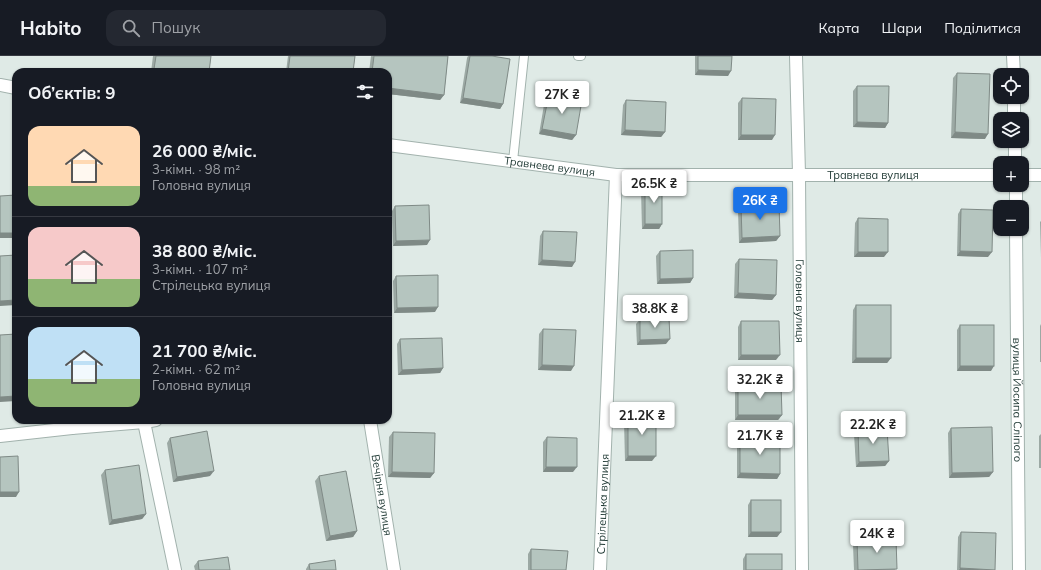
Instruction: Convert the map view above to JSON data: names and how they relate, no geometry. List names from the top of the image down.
{
  "streets": {
    "street": [
      "Травнева вулиця",
      "Головна вулиця",
      "вулиця Йосипа Сліпого",
      "Вечірня вулиця",
      "Стрілецька вулиця"
    ]
  },
  "crossings": [
    ["Травнева вулиця", "Головна вулиця"],
    ["Травнева вулиця", "Стрілецька вулиця"]
  ],
  "page": {
    "header": "Habito",
    "search": "Пошук",
    "nav": ["Карта", "Шари", "Поділитися"],
    "map_buttons": ["+", "−"],
    "heading": "Об’єктів: 9",
    "price": [
      "27K ₴",
      "26.5K ₴",
      "26K ₴",
      "38.8K ₴",
      "32.2K ₴",
      "21.2K ₴",
      "22.2K ₴",
      "21.7K ₴",
      "24K ₴"
    ],
    "list": [
      {
        "name": "26 000 ₴/міс.",
        "note": "3-кімн. · 98 m² · Головна вулиця"
      },
      {
        "name": "38 800 ₴/міс.",
        "note": "3-кімн. · 107 m² · Стрілецька вулиця"
      },
      {
        "name": "21 700 ₴/міс.",
        "note": "2-кімн. · 62 m² · Головна вулиця"
      }
    ]
  }
}
